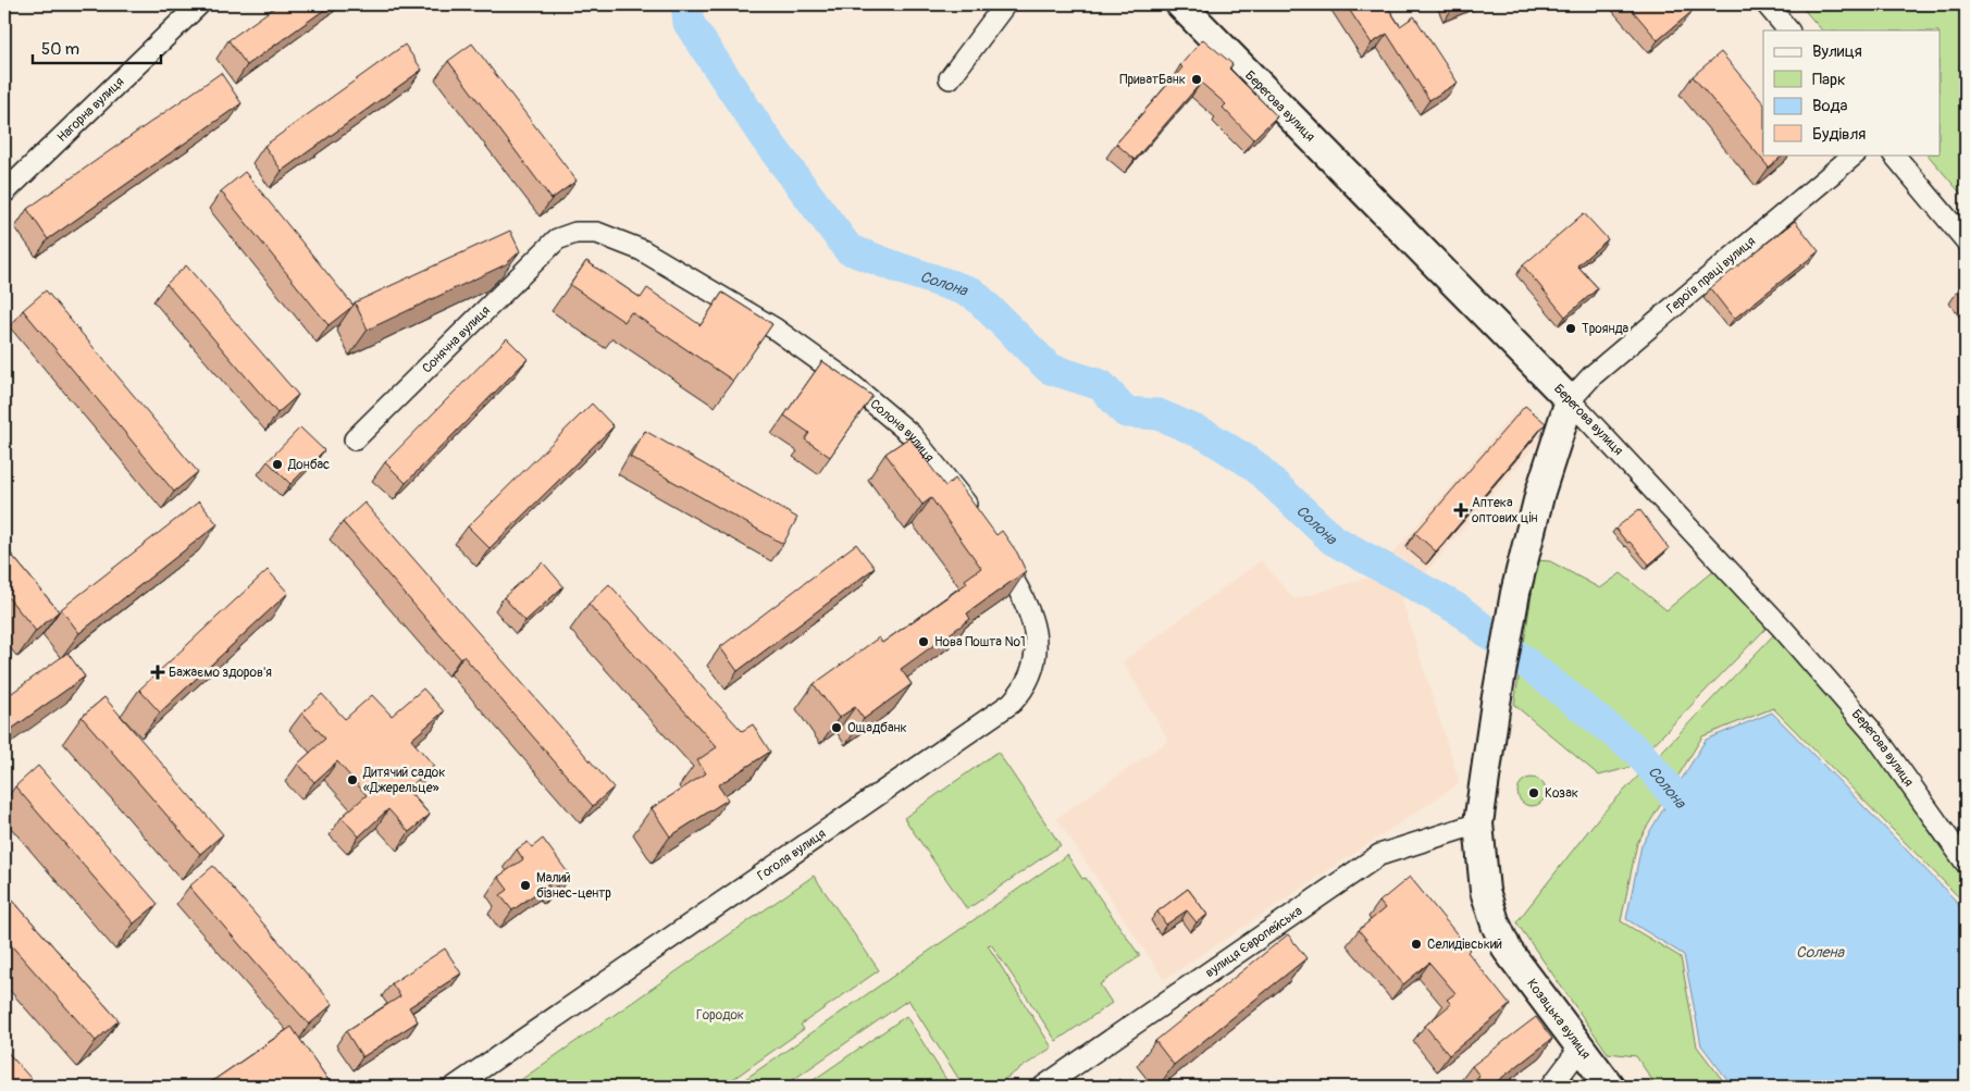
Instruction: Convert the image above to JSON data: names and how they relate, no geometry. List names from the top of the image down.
{
  "streets": {
    "main road": ["Берегова вулиця", "Козацька вулиця"],
    "street": [
      "Нагорна вулиця",
      "Героїв праці вулиця",
      "Сонячна вулиця",
      "Солона вулиця",
      "Гоголя вулиця",
      "вулиця Європейська"
    ]
  },
  "crossings": [
    ["Берегова вулиця", "Героїв праці вулиця"],
    ["Берегова вулиця", "Козацька вулиця"],
    ["Героїв праці вулиця", "Козацька вулиця"],
    ["Сонячна вулиця", "Солона вулиця"],
    ["вулиця Європейська", "Козацька вулиця"]
  ],
  "water": ["Солона", "Солена"],
  "parks": ["Городок"],
  "places": {
    "other": [
      "ПриватБанк",
      "Троянда",
      "Донбас",
      "Нова Пошта №1",
      "Ощадбанк",
      "Дитячий садок «Джерельце»",
      "Козак",
      "Малий бізнес-центр",
      "Селидівський"
    ],
    "health": ["Аптека оптових цін", "Бажаємо здоров'я"]
  },
  "legend": [
    "Вулиця",
    "Парк",
    "Вода",
    "Будівля"
  ],
  "scale_bar": "50 m"
}
